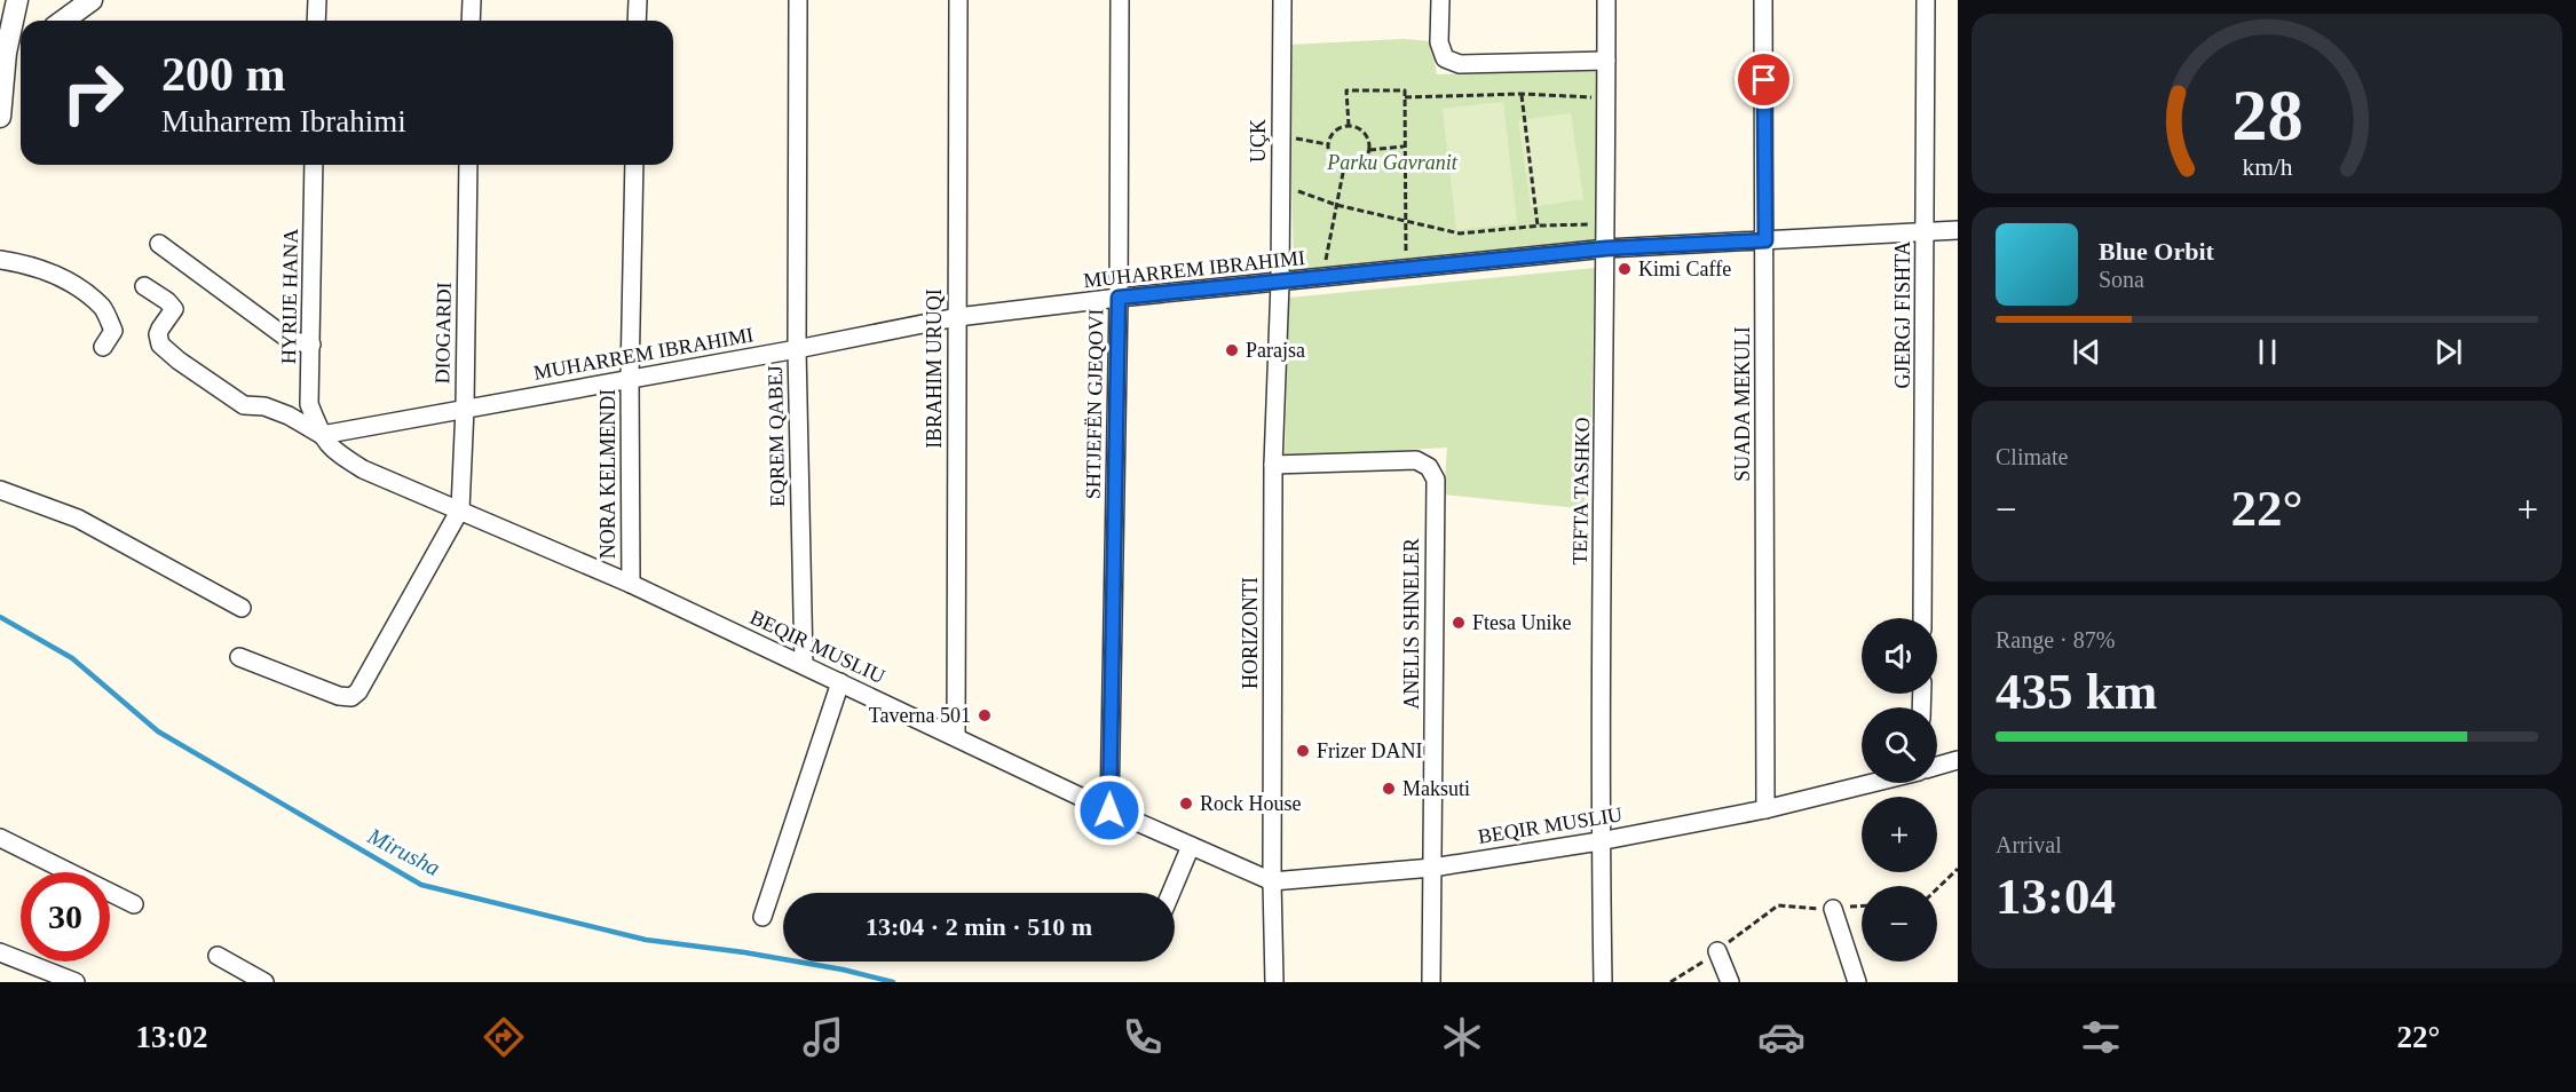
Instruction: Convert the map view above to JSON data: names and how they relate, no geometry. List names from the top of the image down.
{
  "streets": {
    "street": [
      "UÇK",
      "MUHARREM IBRAHIMI",
      "HYRIJE HANA",
      "GJERGJ FISHTA",
      "DIOGARDI",
      "IBRAHIM URUQI",
      "SHTJEFËN GJEQOVI",
      "SUADA MEKULI",
      "EQREM QABEJ",
      "NORA KELMENDI",
      "TEFTA TASHKO",
      "ANELIS SHNELER",
      "HORIZONTI",
      "BEQIR MUSLIU"
    ]
  },
  "crossings": [
    ["UÇK", "MUHARREM IBRAHIMI"],
    ["UÇK", "HORIZONTI"],
    ["MUHARREM IBRAHIMI", "HYRIJE HANA"],
    ["MUHARREM IBRAHIMI", "GJERGJ FISHTA"],
    ["MUHARREM IBRAHIMI", "DIOGARDI"],
    ["MUHARREM IBRAHIMI", "IBRAHIM URUQI"],
    ["MUHARREM IBRAHIMI", "SHTJEFËN GJEQOVI"],
    ["MUHARREM IBRAHIMI", "SUADA MEKULI"],
    ["MUHARREM IBRAHIMI", "EQREM QABEJ"],
    ["MUHARREM IBRAHIMI", "NORA KELMENDI"],
    ["MUHARREM IBRAHIMI", "TEFTA TASHKO"],
    ["MUHARREM IBRAHIMI", "HORIZONTI"],
    ["MUHARREM IBRAHIMI", "BEQIR MUSLIU"],
    ["HYRIJE HANA", "BEQIR MUSLIU"],
    ["DIOGARDI", "BEQIR MUSLIU"],
    ["IBRAHIM URUQI", "BEQIR MUSLIU"],
    ["SHTJEFËN GJEQOVI", "BEQIR MUSLIU"],
    ["SUADA MEKULI", "BEQIR MUSLIU"],
    ["EQREM QABEJ", "BEQIR MUSLIU"],
    ["NORA KELMENDI", "BEQIR MUSLIU"],
    ["TEFTA TASHKO", "BEQIR MUSLIU"],
    ["ANELIS SHNELER", "HORIZONTI"],
    ["ANELIS SHNELER", "BEQIR MUSLIU"],
    ["HORIZONTI", "BEQIR MUSLIU"]
  ],
  "water": ["Mirusha"],
  "parks": ["Parku Gavranit"],
  "places": [
    "Kimi Caffe",
    "Parajsa",
    "Ftesa Unike",
    "Taverna 501",
    "Frizer DANI",
    "Maksuti",
    "Rock House"
  ],
  "page": {
    "turn": ["200 m", "Muharrem Ibrahimi"],
    "song": ["Blue Orbit", "Sona"],
    "tile": [
      "Climate",
      ["Range · 87%", "435 km"],
      ["Arrival", "13:04"]
    ],
    "heat": ["−", "22°", "+"],
    "map_buttons": ["+", "−"],
    "limit": "30",
    "trip": "13:04 · 2 min · 510 m",
    "tabs": ["13:02", "22°"],
    "gauge": ["28", "km/h"]
  }
}
